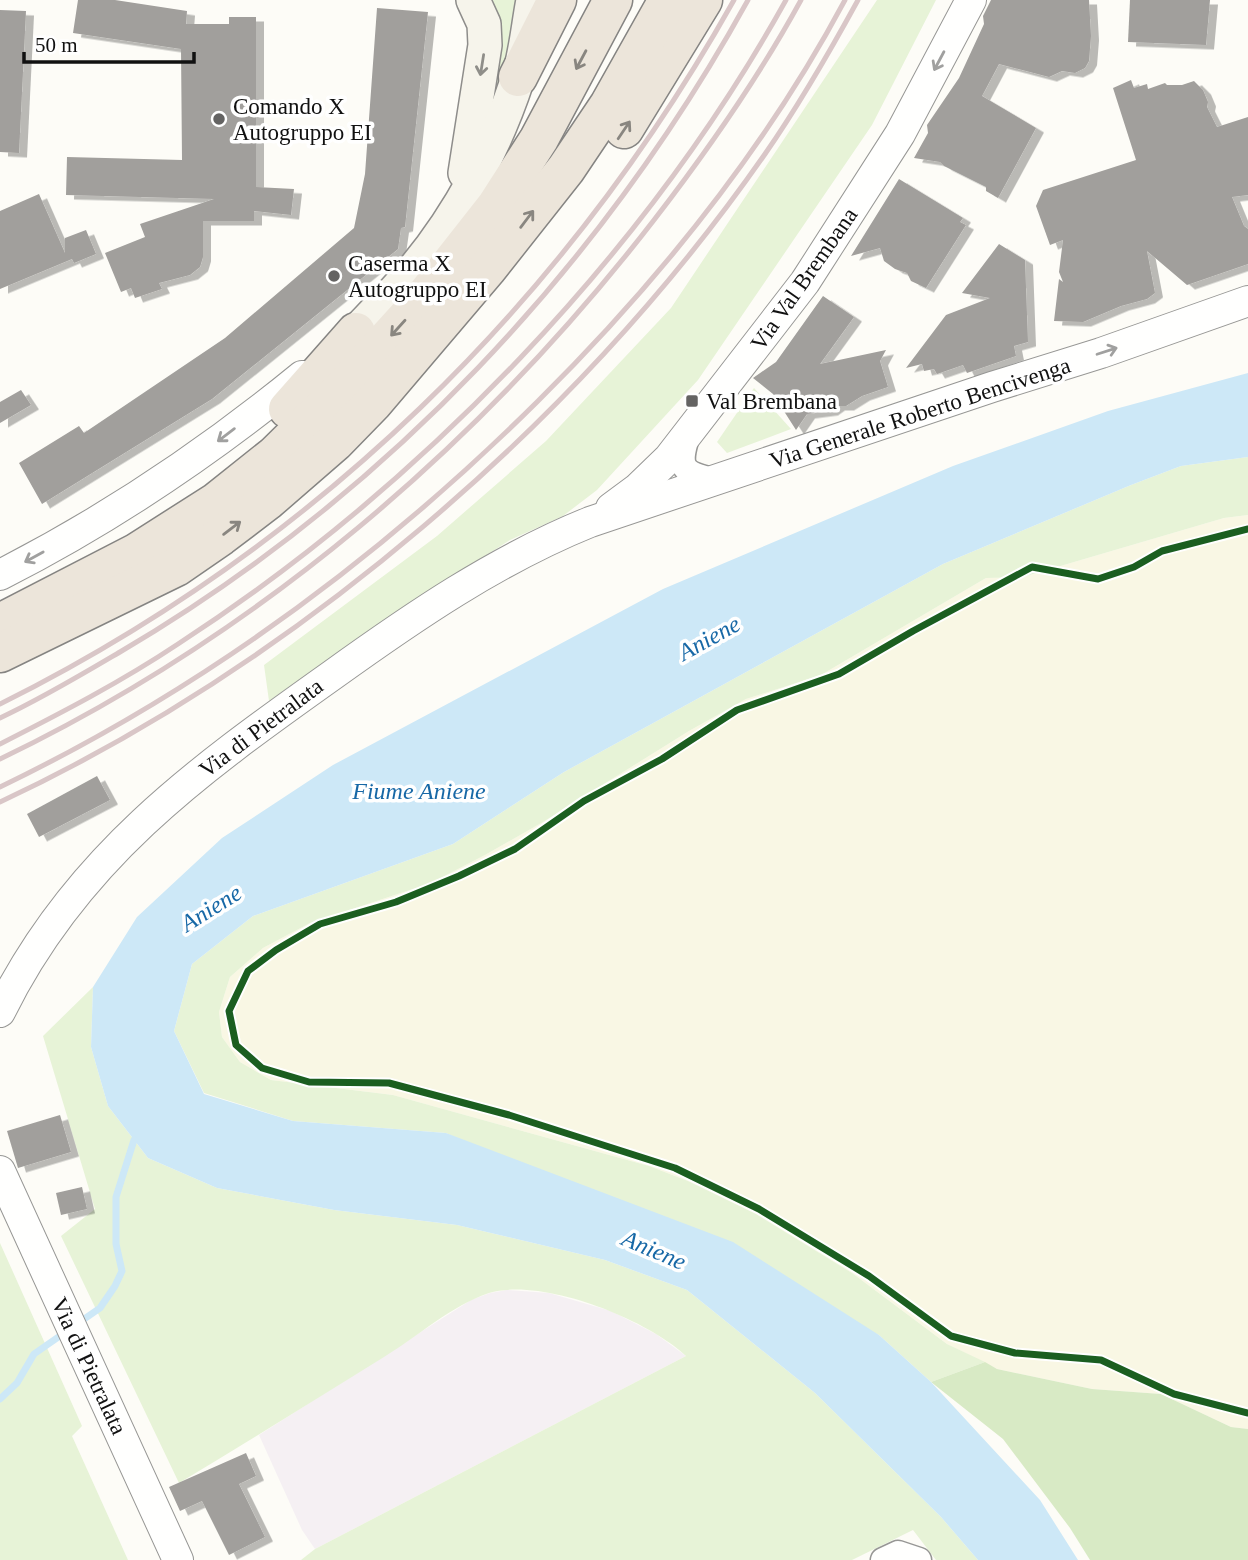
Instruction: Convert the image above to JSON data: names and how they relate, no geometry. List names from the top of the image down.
{
  "streets": {
    "street": ["Via Val Brembana", "Via Generale Roberto Bencivenga", "Via di Pietralata"]
  },
  "crossings": [
    ["Via Val Brembana", "Via Generale Roberto Bencivenga"],
    ["Via Val Brembana", "Via di Pietralata"],
    ["Via Generale Roberto Bencivenga", "Via di Pietralata"]
  ],
  "one_way": ["Via Val Brembana", "Via Generale Roberto Bencivenga"],
  "water": ["Aniene", "Fiume Aniene"],
  "places": {
    "other": ["Comando X Autogruppo EI", "Caserma X Autogruppo EI"],
    "transit": ["Val Brembana"]
  },
  "scale_bar": "50 m"
}
